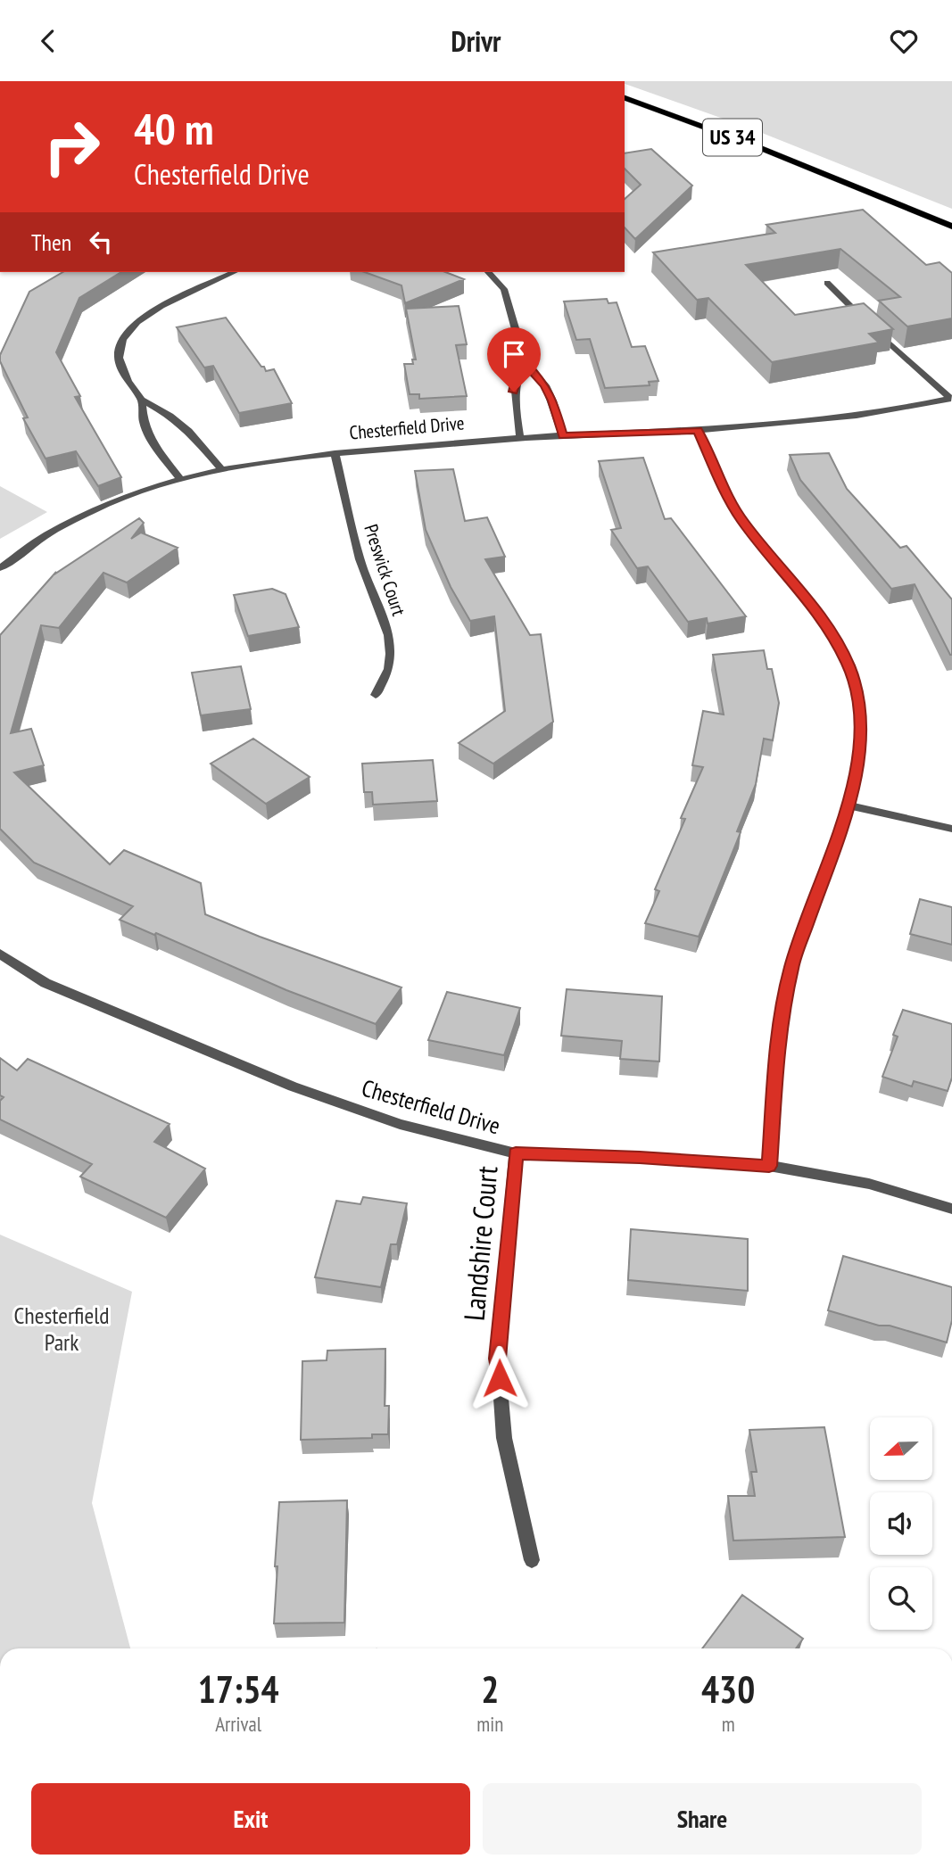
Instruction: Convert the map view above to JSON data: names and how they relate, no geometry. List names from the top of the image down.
{
  "streets": {
    "main road": ["US 34"],
    "street": ["Chesterfield Drive", "Preswick Court", "Landshire Court"]
  },
  "crossings": [
    ["Chesterfield Drive", "Preswick Court"],
    ["Chesterfield Drive", "Landshire Court"]
  ],
  "parks": ["Chesterfield Park"],
  "north": "left",
  "page": {
    "header": "Drivr",
    "turn": ["40 m", "Chesterfield Drive"],
    "then": "Then",
    "eta": [
      "17:54",
      "Arrival",
      "2",
      "min",
      "430",
      "m"
    ],
    "buttons": ["Exit", "Share"]
  }
}
